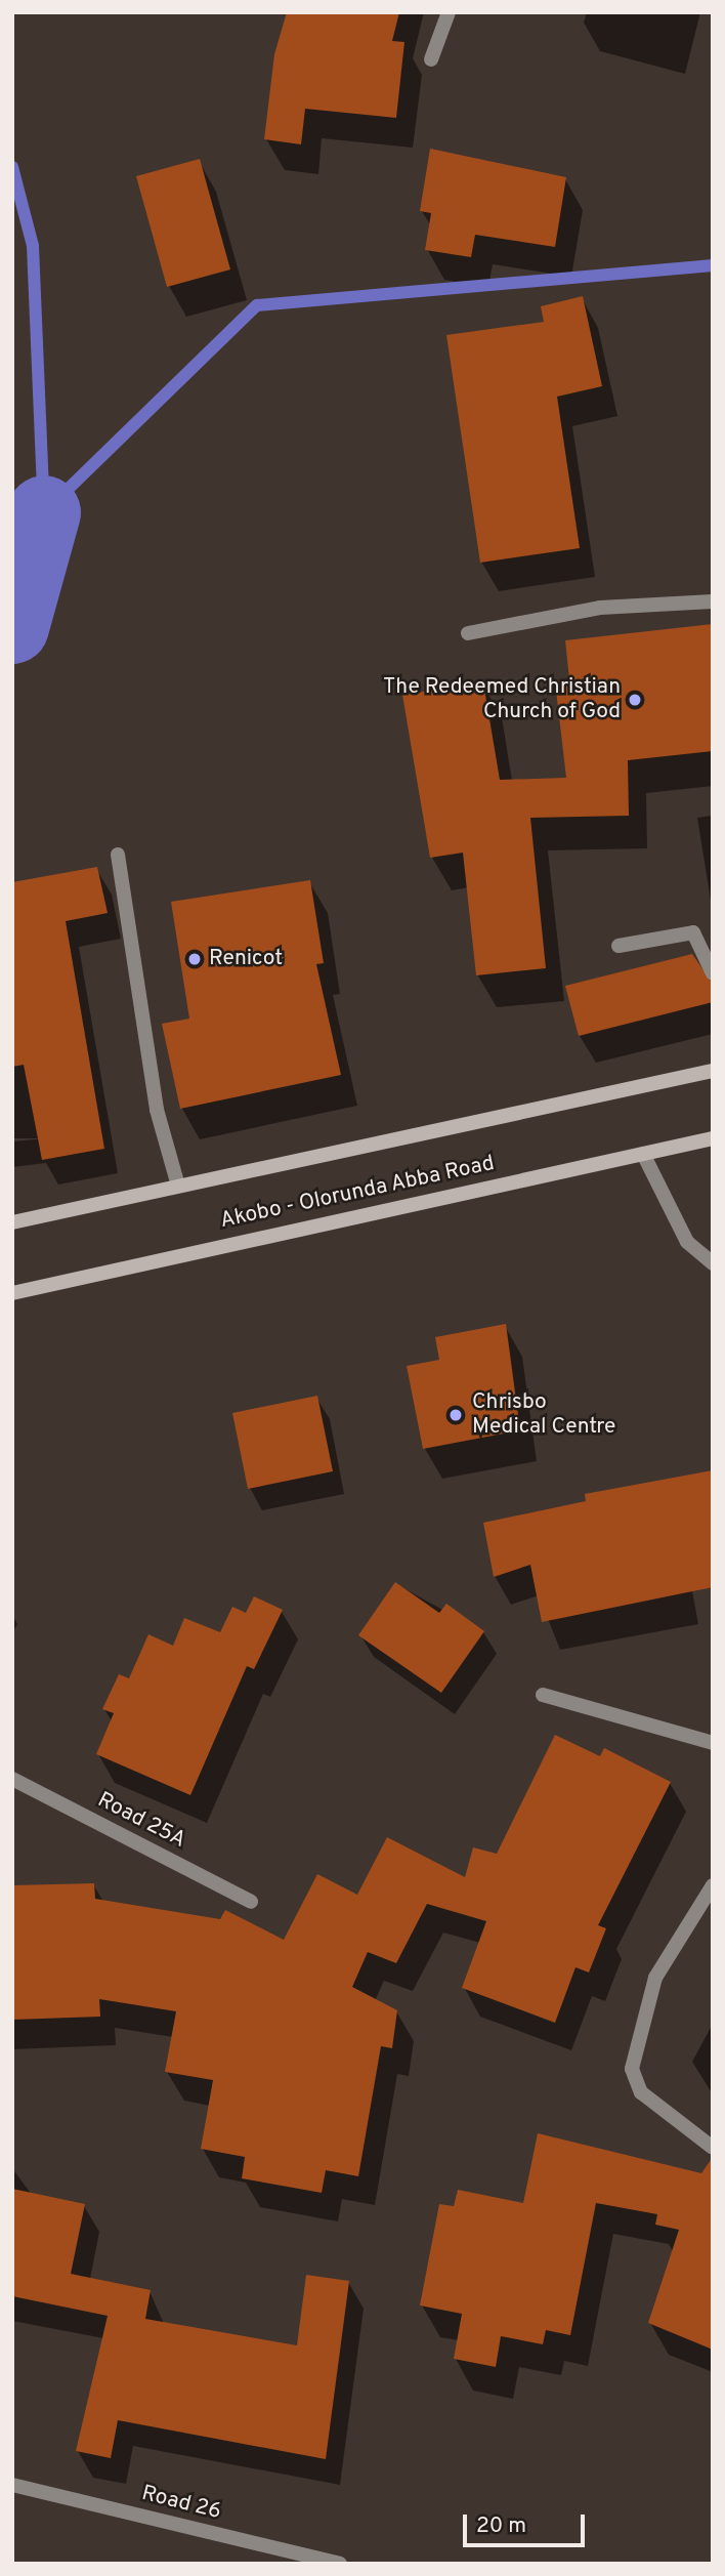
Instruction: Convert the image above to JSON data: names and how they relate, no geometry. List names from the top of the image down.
{
  "streets": {
    "main road": ["Akobo - Olorunda Abba Road"],
    "street": ["Road 25A", "Road 26"]
  },
  "places": ["The Redeemed Christian Church of God", "Renicot", "Chrisbo Medical Centre"],
  "scale_bar": "20 m"
}
